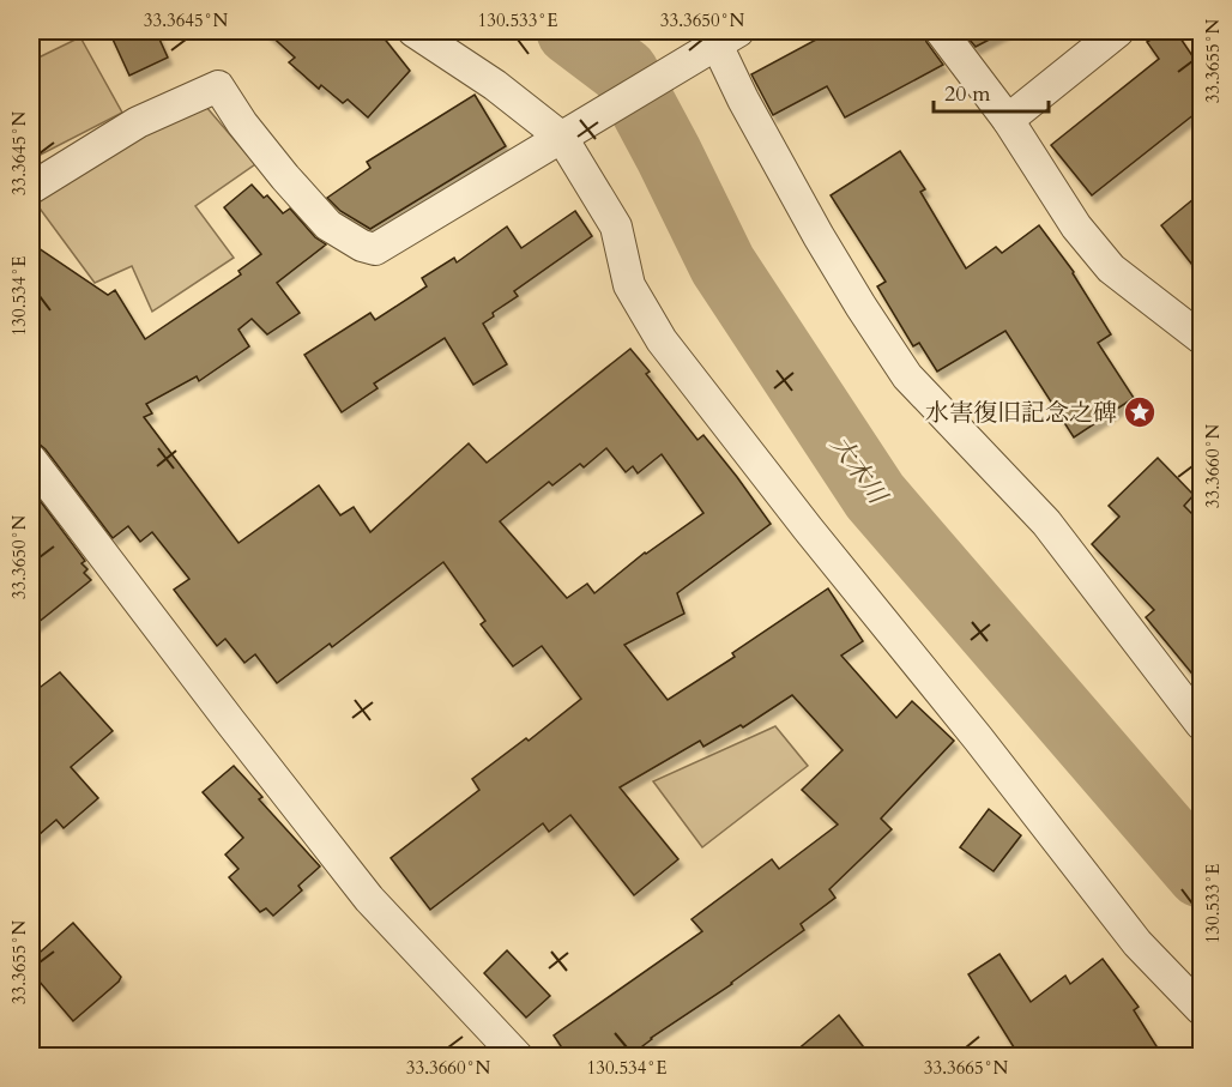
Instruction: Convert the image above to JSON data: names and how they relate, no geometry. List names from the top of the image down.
{
  "water": ["大木川"],
  "places": {
    "place": ["水害復旧記念之碑"]
  },
  "scale_bar": "20 m",
  "coordinates": [
    "33.3645°N",
    "130.533°E",
    "33.3650°N",
    "33.3655°N",
    "130.534°E",
    "33.3660°N",
    "33.3665°N"
  ]
}
